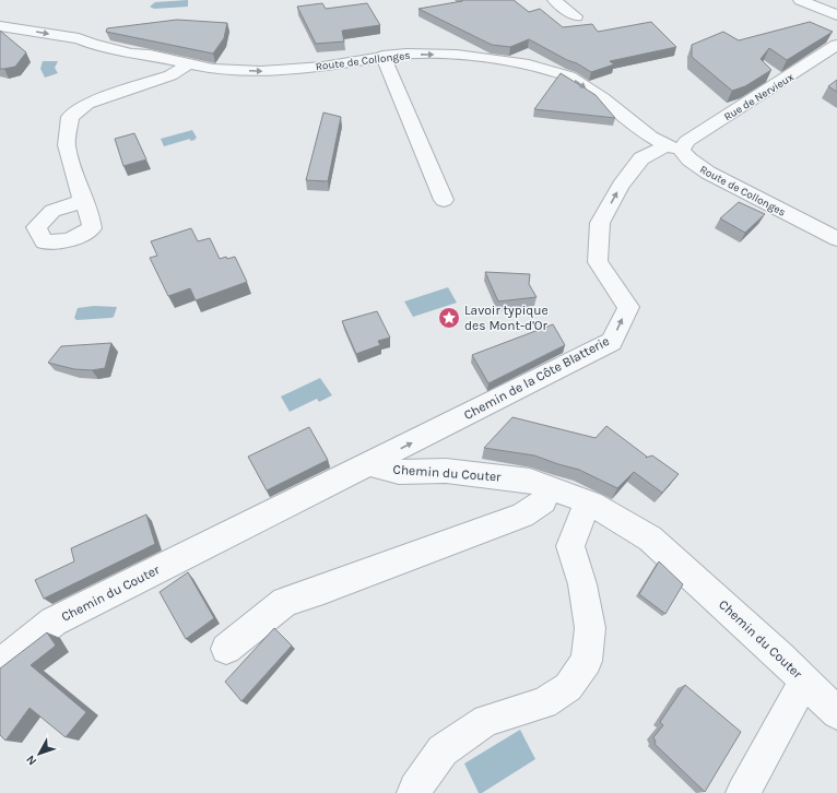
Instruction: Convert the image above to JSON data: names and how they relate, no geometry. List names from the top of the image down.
{
  "streets": {
    "street": [
      "Route de Collonges",
      "Rue de Nervieux",
      "Chemin de la Côte Blatterie",
      "Chemin du Couter"
    ]
  },
  "crossings": [
    ["Route de Collonges", "Rue de Nervieux"],
    ["Route de Collonges", "Chemin de la Côte Blatterie"],
    ["Rue de Nervieux", "Chemin de la Côte Blatterie"],
    ["Chemin de la Côte Blatterie", "Chemin du Couter"]
  ],
  "one_way": ["Route de Collonges"],
  "places": {
    "place": ["Lavoir typique des Mont-d'Or"]
  },
  "north": "bottom left"
}
